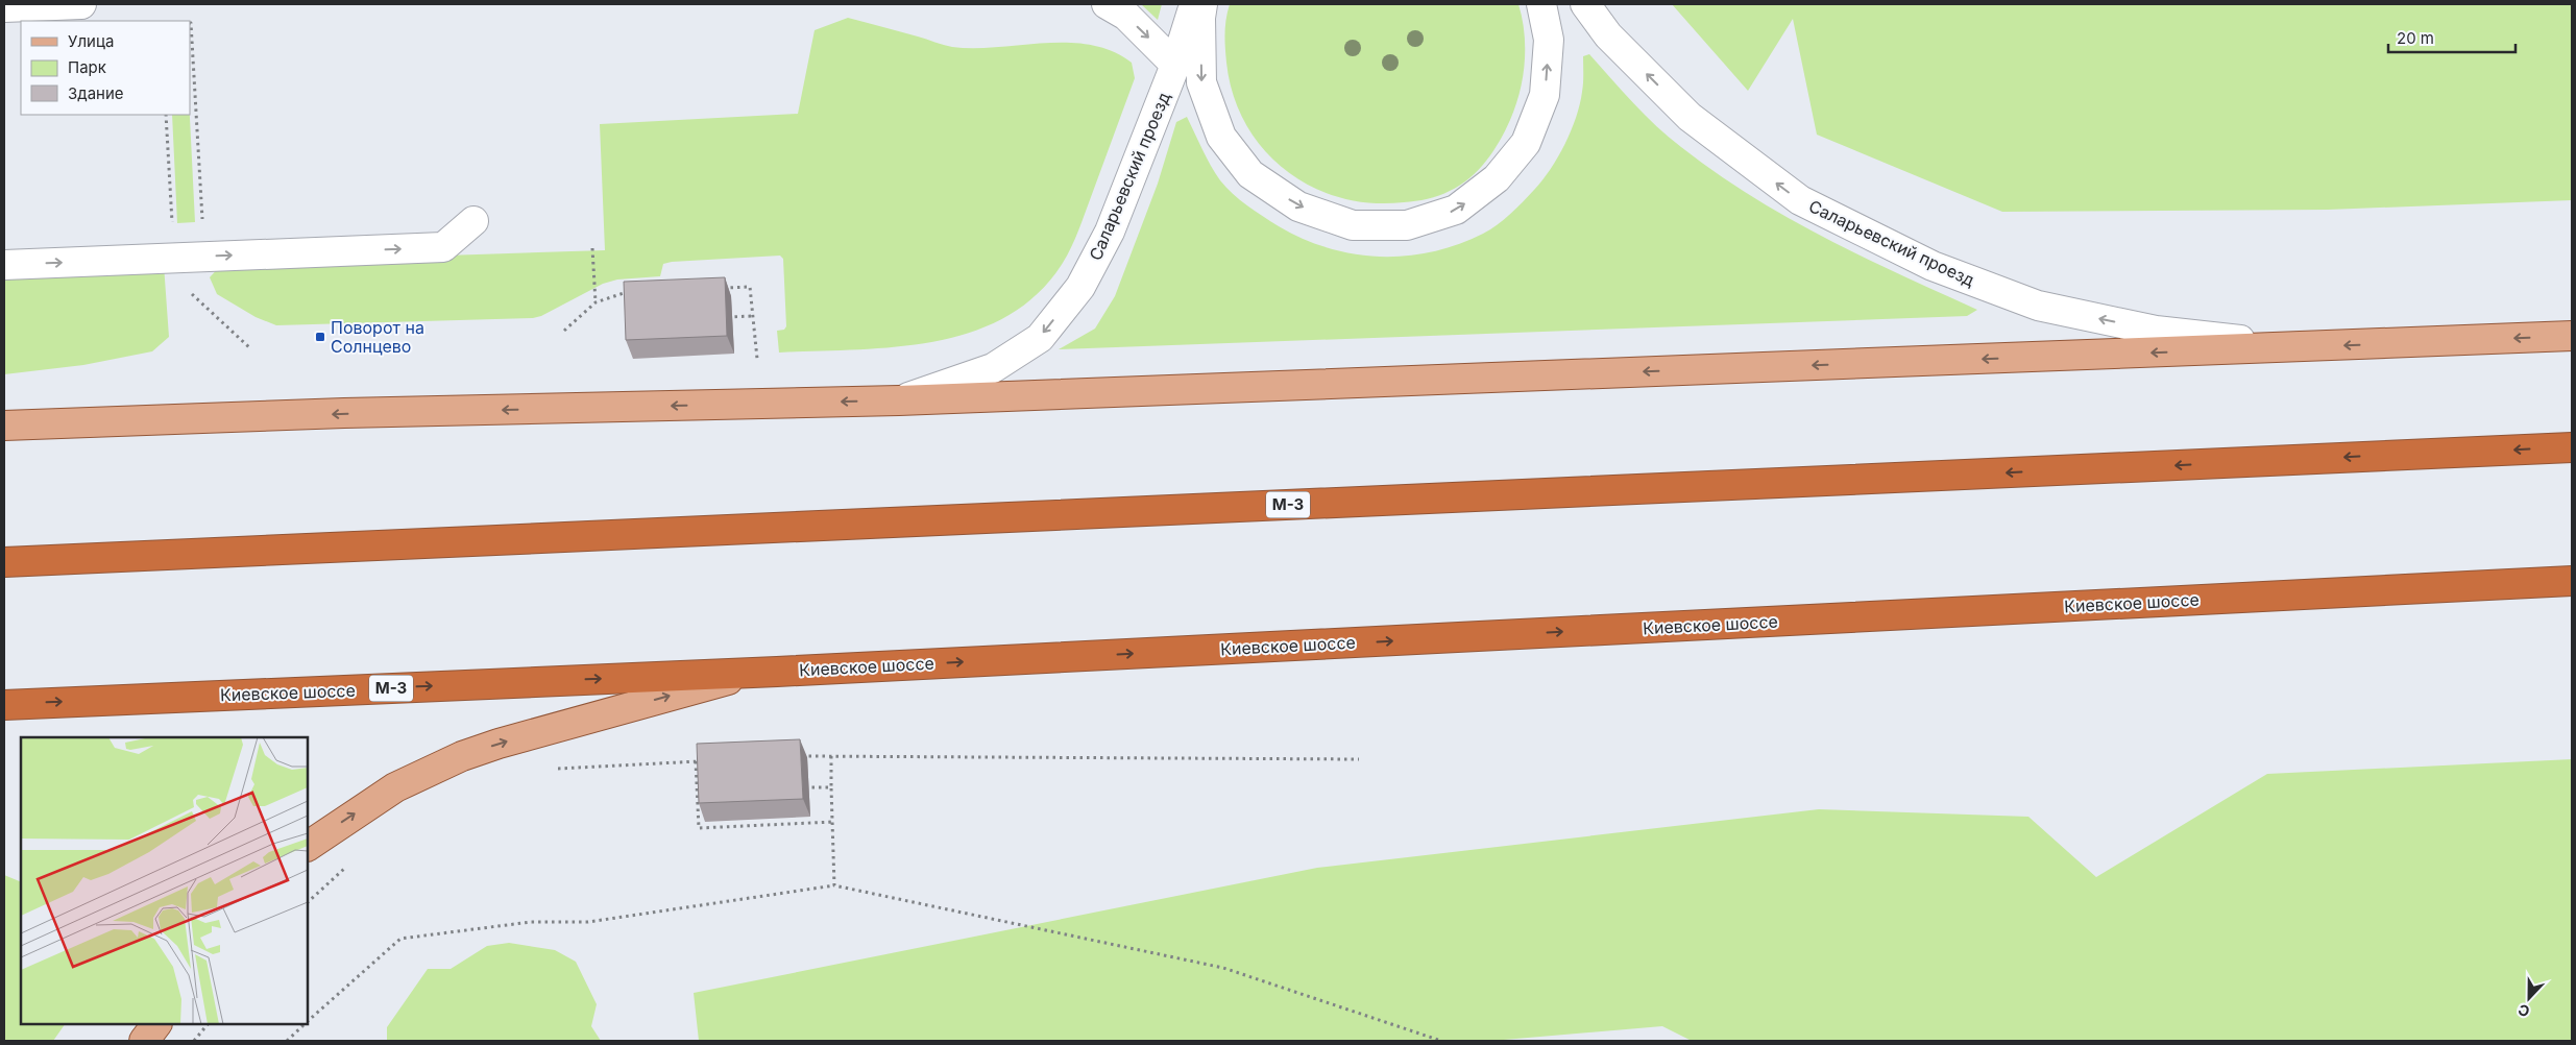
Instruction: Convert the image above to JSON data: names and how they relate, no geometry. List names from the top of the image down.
{
  "streets": {
    "highway": ["М-3", "Киевское шоссе"],
    "street": ["Саларьевский проезд"]
  },
  "places": {
    "transit": ["Поворот на Солнцево"]
  },
  "legend": ["Улица", "Парк", "Здание"],
  "scale_bar": "20 m",
  "north": "bottom"
}
